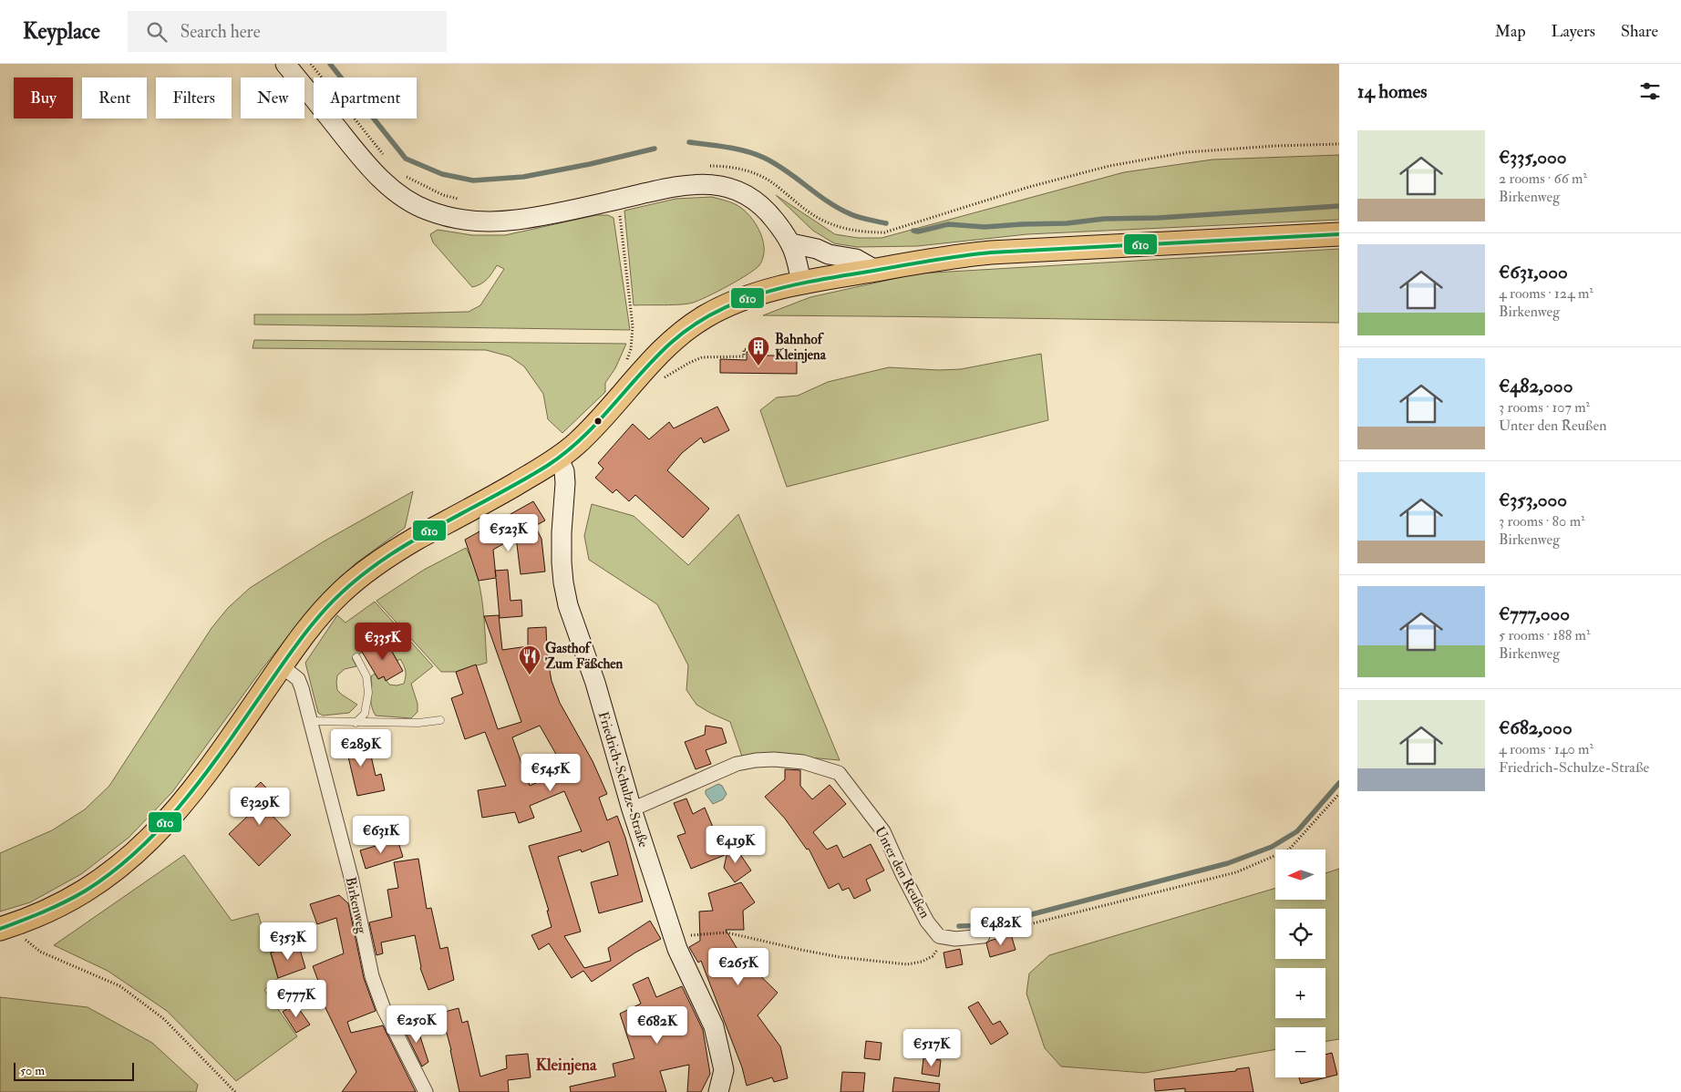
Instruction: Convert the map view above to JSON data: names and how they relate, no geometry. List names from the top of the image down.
{
  "streets": {
    "street": ["Friedrich-Schulze-Straße", "Unter den Reußen", "Birkenweg"]
  },
  "crossings": [
    ["Friedrich-Schulze-Straße", "Unter den Reußen"]
  ],
  "districts": ["Kleinjena"],
  "places": {
    "building": ["Bahnhof Kleinjena"],
    "restaurant": ["Gasthof Zum Fäßchen"]
  },
  "lines": ["transit line 610"],
  "scale_bar": "50 m",
  "north": "left",
  "page": {
    "header": "Keyplace",
    "search": "Search here",
    "nav": ["Map", "Layers", "Share"],
    "heading": "14 homes",
    "chip": [
      "Buy",
      "Rent",
      "Filters",
      "New",
      "Apartment"
    ],
    "list": [
      {
        "name": "€335,000",
        "note": "2 rooms · 66 m² · Birkenweg"
      },
      {
        "name": "€631,000",
        "note": "4 rooms · 124 m² · Birkenweg"
      },
      {
        "name": "€482,000",
        "note": "3 rooms · 107 m² · Unter den Reußen"
      },
      {
        "name": "€353,000",
        "note": "3 rooms · 80 m² · Birkenweg"
      },
      {
        "name": "€777,000",
        "note": "5 rooms · 188 m² · Birkenweg"
      },
      {
        "name": "€682,000",
        "note": "4 rooms · 140 m² · Friedrich-Schulze-Straße"
      }
    ],
    "price": [
      "€523K",
      "€335K",
      "€289K",
      "€545K",
      "€329K",
      "€631K",
      "€419K",
      "€482K",
      "€353K",
      "€265K",
      "€777K",
      "€250K",
      "€682K",
      "€517K"
    ],
    "map_buttons": ["+", "−"],
    "scale": "50 m"
  }
}
